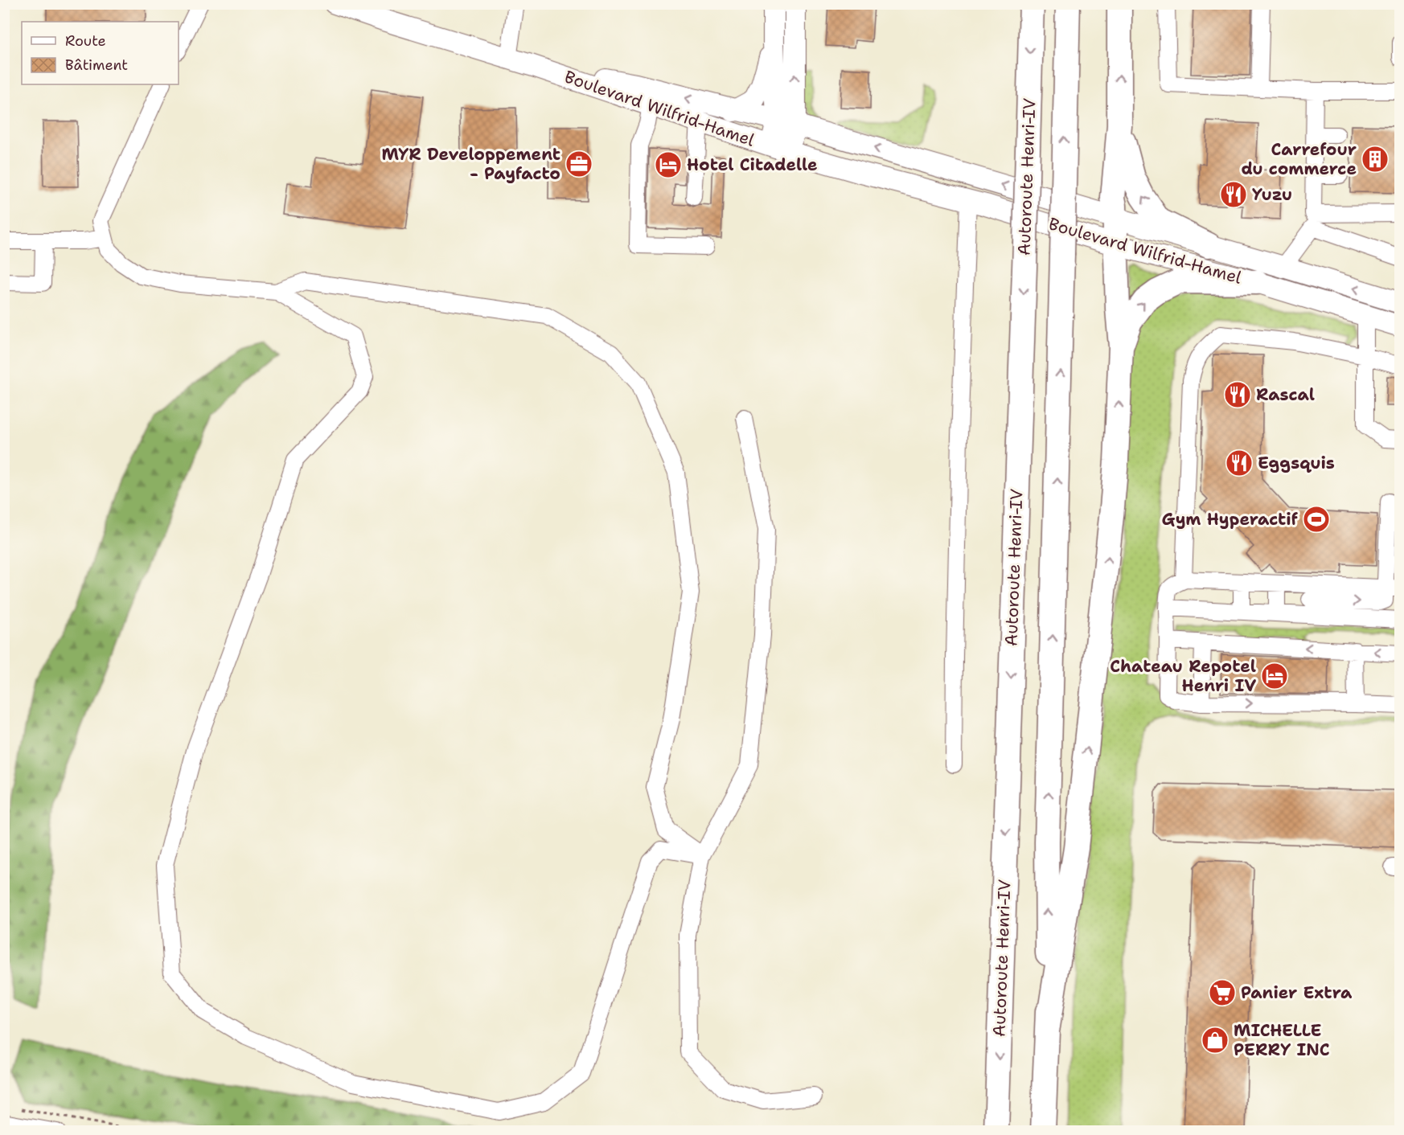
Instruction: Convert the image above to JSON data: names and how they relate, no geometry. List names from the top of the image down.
{
  "streets": {
    "highway": ["Autoroute Henri-IV"],
    "main road": ["Boulevard Wilfrid-Hamel"]
  },
  "places": {
    "building": ["Carrefour du commerce"],
    "office": ["MYR Developpement - Payfacto"],
    "hotel": ["Hotel Citadelle", "Chateau Repotel Henri IV"],
    "restaurant": ["Yuzu", "Rascal", "Eggsquis"],
    "sports": ["Gym Hyperactif"],
    "supermarket": ["Panier Extra"],
    "shop": ["MICHELLE PERRY INC"]
  },
  "legend": ["Route", "Bâtiment"]
}
